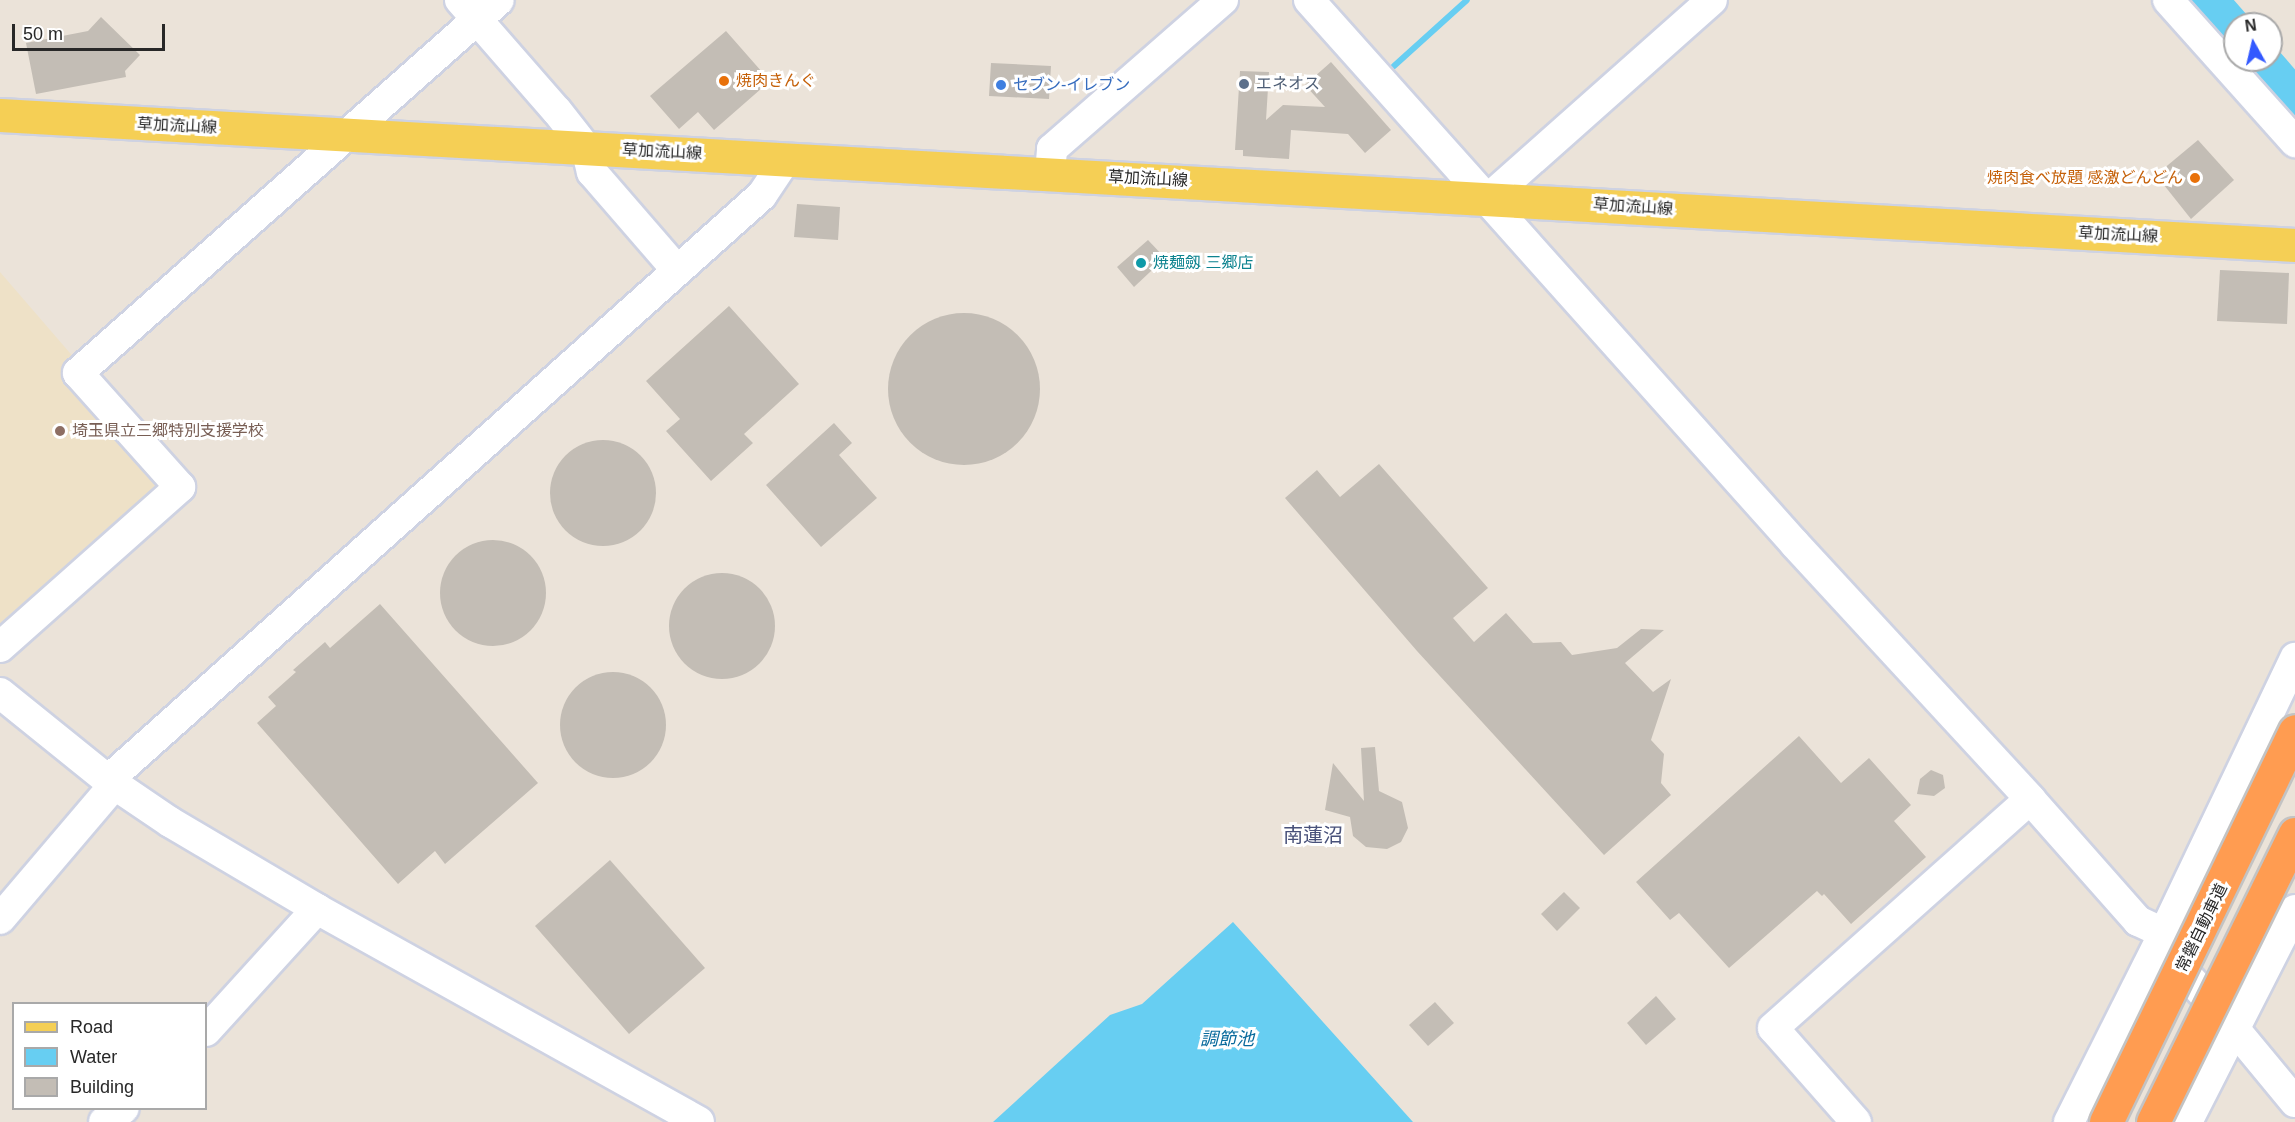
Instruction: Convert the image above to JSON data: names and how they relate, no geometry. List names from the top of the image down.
{
  "streets": {
    "highway": ["常磐自動車道"],
    "main road": ["草加流山線"]
  },
  "districts": ["南蓮沼"],
  "water": ["調節池"],
  "places": [
    "焼肉きんぐ",
    "エネオス",
    "セブン-イレブン",
    "焼肉食べ放題 感激どんどん",
    "焼麺劔 三郷店",
    "埼玉県立三郷特別支援学校"
  ],
  "legend": ["Road", "Water", "Building"],
  "scale_bar": "50 m",
  "north": "top"
}
